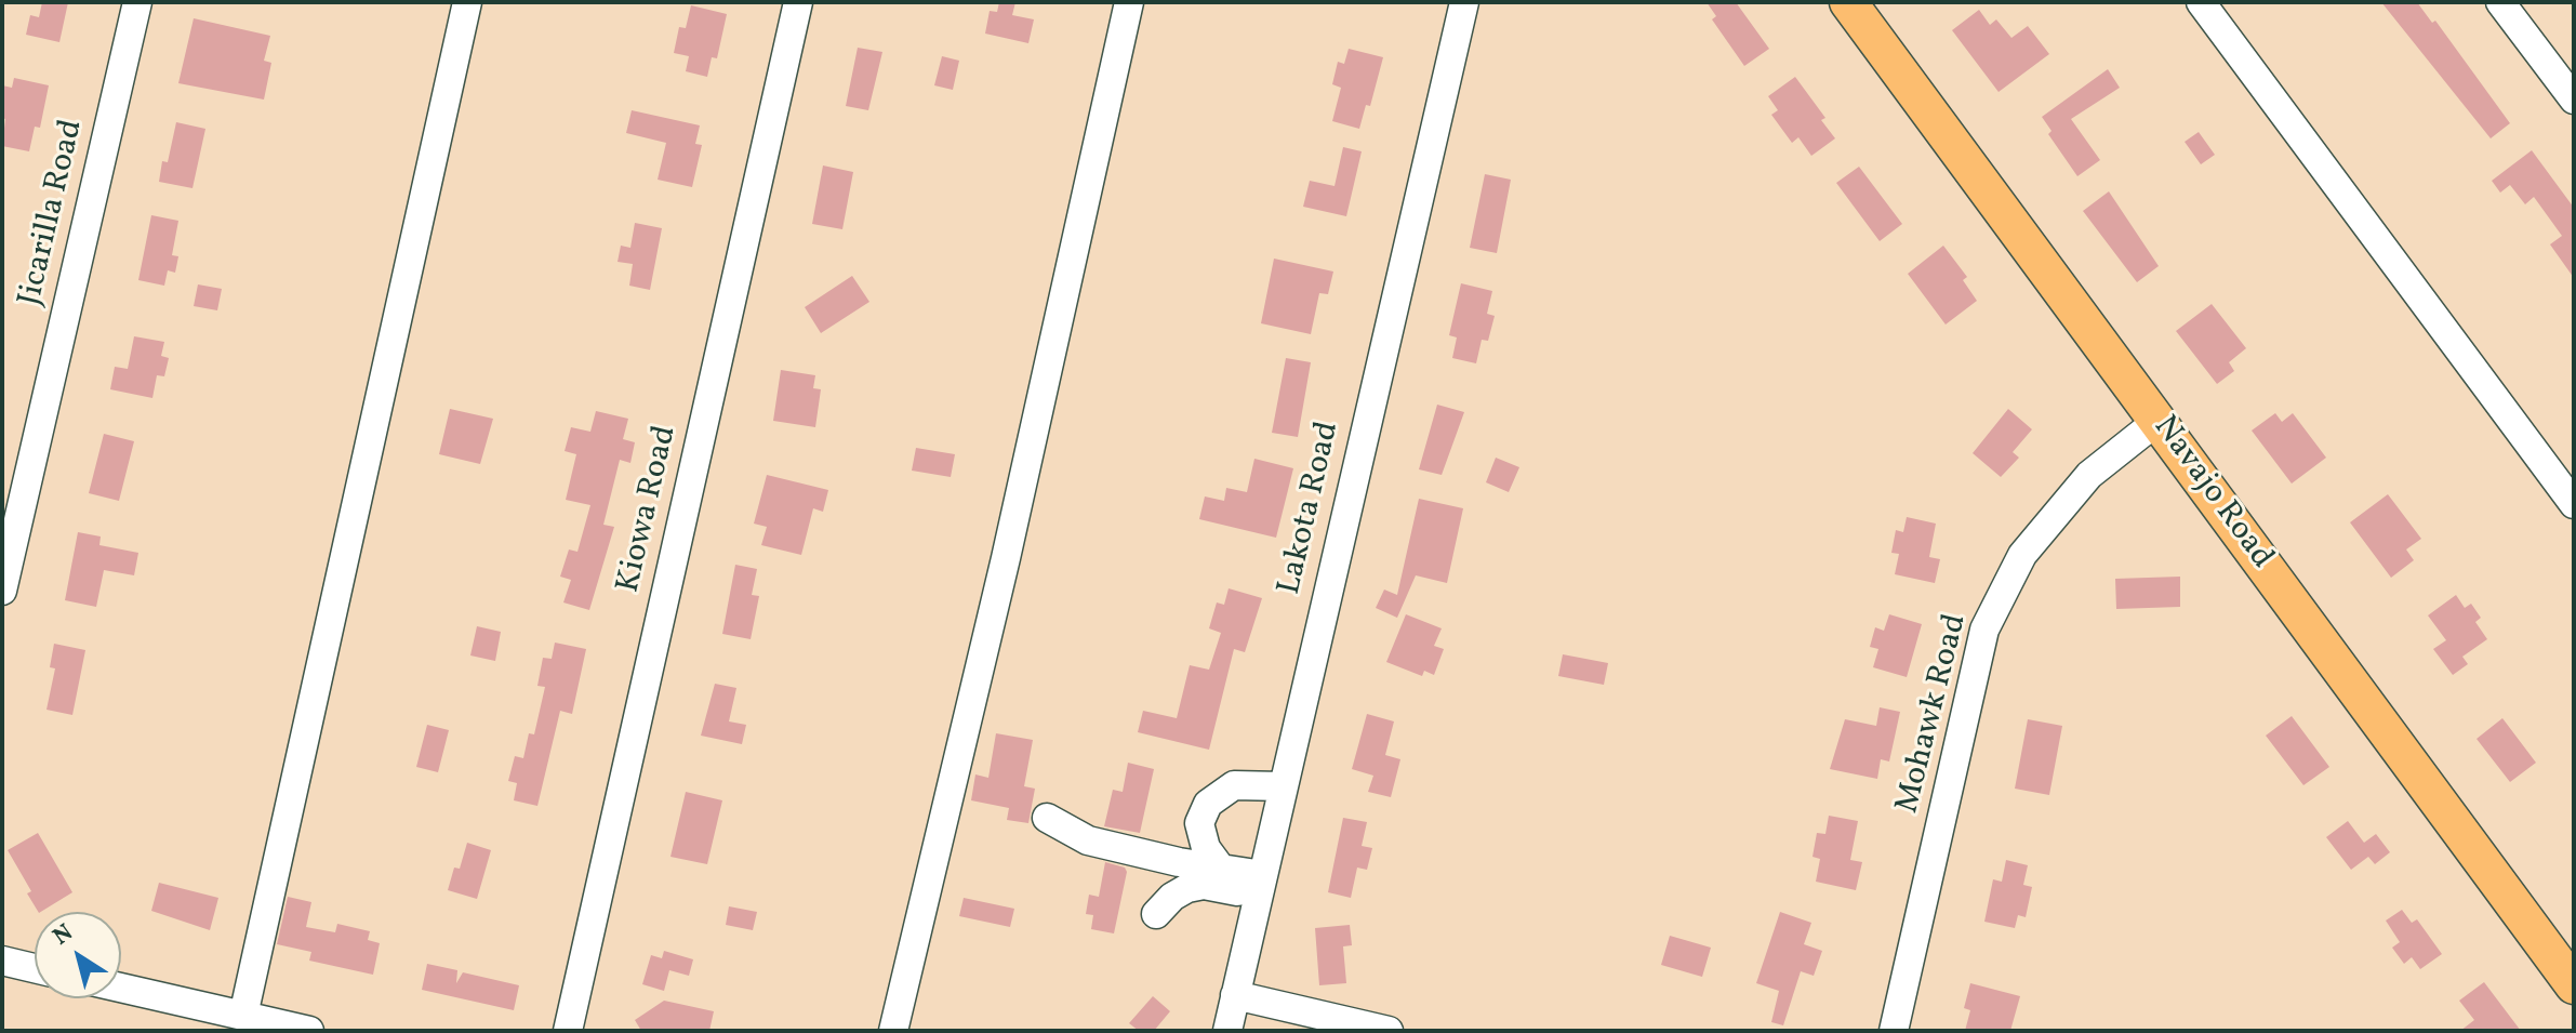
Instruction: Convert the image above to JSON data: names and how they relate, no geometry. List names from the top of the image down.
{
  "streets": {
    "main road": ["Navajo Road"],
    "street": [
      "Jicarilla Road",
      "Lakota Road",
      "Kiowa Road",
      "Mohawk Road"
    ]
  },
  "crossings": [
    ["Navajo Road", "Mohawk Road"]
  ],
  "north": "top left"
}
